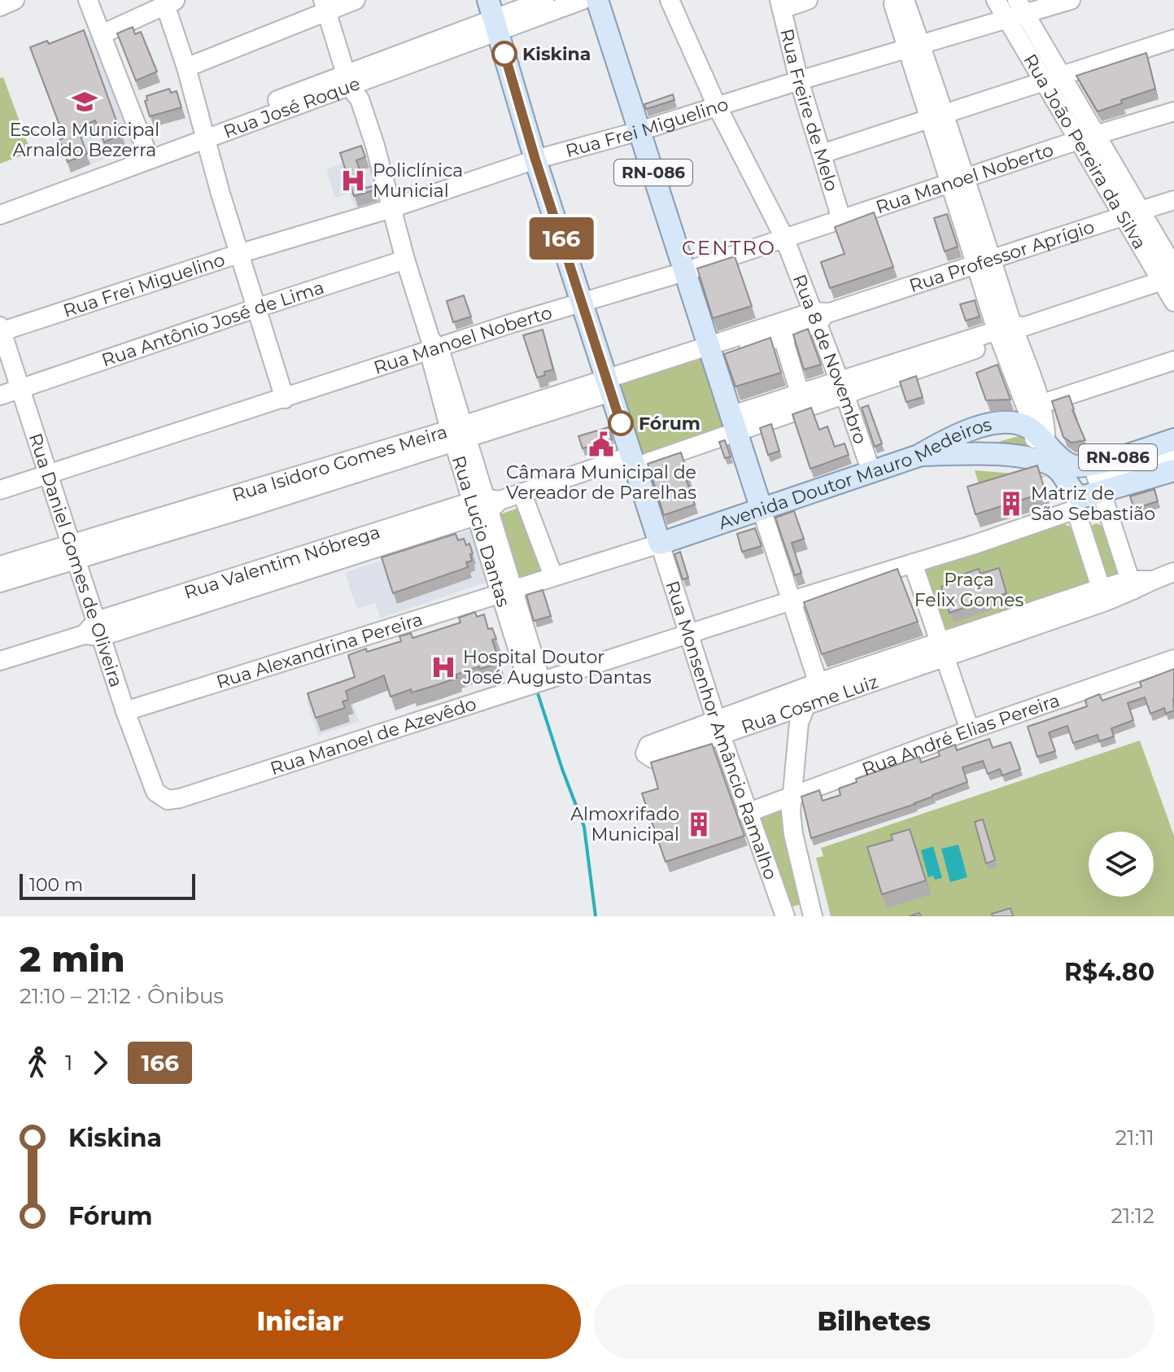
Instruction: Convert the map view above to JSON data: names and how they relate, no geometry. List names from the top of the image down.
{
  "streets": {
    "main road": ["RN-086", "Avenida Doutor Mauro Medeiros"],
    "street": [
      "Rua José Roque",
      "Rua Freire de Melo",
      "Rua Frei Miguelino",
      "Rua João Pereira da Silva",
      "Rua Manoel Noberto",
      "Rua Professor Aprígio",
      "Rua Antônio José de Lima",
      "Rua 8 de Novembro",
      "Rua Isidoro Gomes Meira",
      "Rua Lucio Dantas",
      "Rua Daniel Gomes de Oliveira",
      "Rua Valentim Nóbrega",
      "Rua Alexandrina Pereira",
      "Rua Cosme Luiz",
      "Rua Monsenhor Amâncio Ramalho",
      "Rua Manoel de Azevêdo",
      "Rua André Elias Pereira"
    ]
  },
  "crossings": [
    ["Rua José Roque", "Rua Lucio Dantas"],
    ["Rua Freire de Melo", "Rua Frei Miguelino"],
    ["Rua Freire de Melo", "Rua Manoel Noberto"],
    ["Rua Frei Miguelino", "Rua João Pereira da Silva"],
    ["Rua Frei Miguelino", "RN-086"],
    ["Rua Frei Miguelino", "Rua 8 de Novembro"],
    ["Rua Frei Miguelino", "Rua Lucio Dantas"],
    ["Rua Frei Miguelino", "Rua Daniel Gomes de Oliveira"],
    ["Rua João Pereira da Silva", "Rua Manoel Noberto"],
    ["Rua João Pereira da Silva", "Rua Professor Aprígio"],
    ["RN-086", "Rua Manoel Noberto"],
    ["RN-086", "Rua Professor Aprígio"],
    ["RN-086", "Rua Isidoro Gomes Meira"],
    ["RN-086", "Avenida Doutor Mauro Medeiros"],
    ["RN-086", "Rua Valentim Nóbrega"],
    ["RN-086", "Rua Manoel de Azevêdo"],
    ["Rua Manoel Noberto", "Rua 8 de Novembro"],
    ["Rua Manoel Noberto", "Rua Lucio Dantas"],
    ["Rua Manoel Noberto", "Rua Daniel Gomes de Oliveira"],
    ["Rua Professor Aprígio", "Rua 8 de Novembro"],
    ["Rua Professor Aprígio", "Rua Isidoro Gomes Meira"],
    ["Rua Antônio José de Lima", "Rua Lucio Dantas"],
    ["Rua Antônio José de Lima", "Rua Daniel Gomes de Oliveira"],
    ["Rua 8 de Novembro", "Avenida Doutor Mauro Medeiros"],
    ["Rua Isidoro Gomes Meira", "Rua Lucio Dantas"],
    ["Rua Isidoro Gomes Meira", "Rua Daniel Gomes de Oliveira"],
    ["Avenida Doutor Mauro Medeiros", "Rua Alexandrina Pereira"],
    ["Avenida Doutor Mauro Medeiros", "Rua Monsenhor Amâncio Ramalho"],
    ["Rua Lucio Dantas", "Rua Valentim Nóbrega"],
    ["Rua Lucio Dantas", "Rua Alexandrina Pereira"],
    ["Rua Lucio Dantas", "Rua Manoel de Azevêdo"],
    ["Rua Daniel Gomes de Oliveira", "Rua Valentim Nóbrega"],
    ["Rua Daniel Gomes de Oliveira", "Rua Alexandrina Pereira"],
    ["Rua Daniel Gomes de Oliveira", "Rua Manoel de Azevêdo"],
    ["Rua Alexandrina Pereira", "Rua Monsenhor Amâncio Ramalho"],
    ["Rua Cosme Luiz", "Rua Monsenhor Amâncio Ramalho"],
    ["Rua Monsenhor Amâncio Ramalho", "Rua Manoel de Azevêdo"],
    ["Rua Monsenhor Amâncio Ramalho", "Rua André Elias Pereira"]
  ],
  "districts": ["CENTRO"],
  "parks": ["Praça Felix Gomes"],
  "places": {
    "other": ["Kiskina", "Fórum"],
    "school or university": ["Escola Municipal Arnaldo Bezerra"],
    "hospital": ["Policlínica Municial", "Hospital Doutor José Augusto Dantas"],
    "public building": ["Câmara Municipal de Vereador de Parelhas"],
    "building": ["Matriz de São Sebastião", "Almoxrifado Municipal"]
  },
  "lines": ["bus line 166"],
  "scale_bar": "100 m",
  "page": {
    "on_map": "166",
    "scale": "100 m",
    "heading": ["2 min", "21:10 – 21:12 · Ônibus", "R$4.80"],
    "legs": ["1", "166"],
    "list": [
      {
        "name": "Kiskina",
        "value": "21:11"
      },
      {
        "name": "Fórum",
        "value": "21:12"
      }
    ],
    "buttons": ["Iniciar", "Bilhetes"]
  }
}
